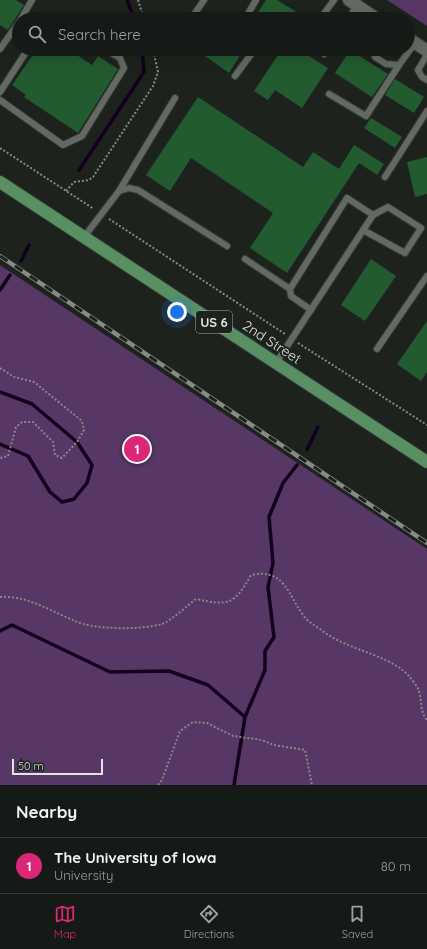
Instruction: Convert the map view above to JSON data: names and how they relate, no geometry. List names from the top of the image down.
{
  "streets": {
    "main road": ["US 6", "2nd Street"]
  },
  "scale_bar": "50 m",
  "page": {
    "search": "Search here",
    "pins": "1",
    "scale": "50 m",
    "heading": "Nearby",
    "list": [
      {
        "mark": "1",
        "name": "The University of Iowa",
        "note": "University",
        "value": "80 m"
      }
    ],
    "nav": ["Map", "Directions", "Saved"]
  }
}
